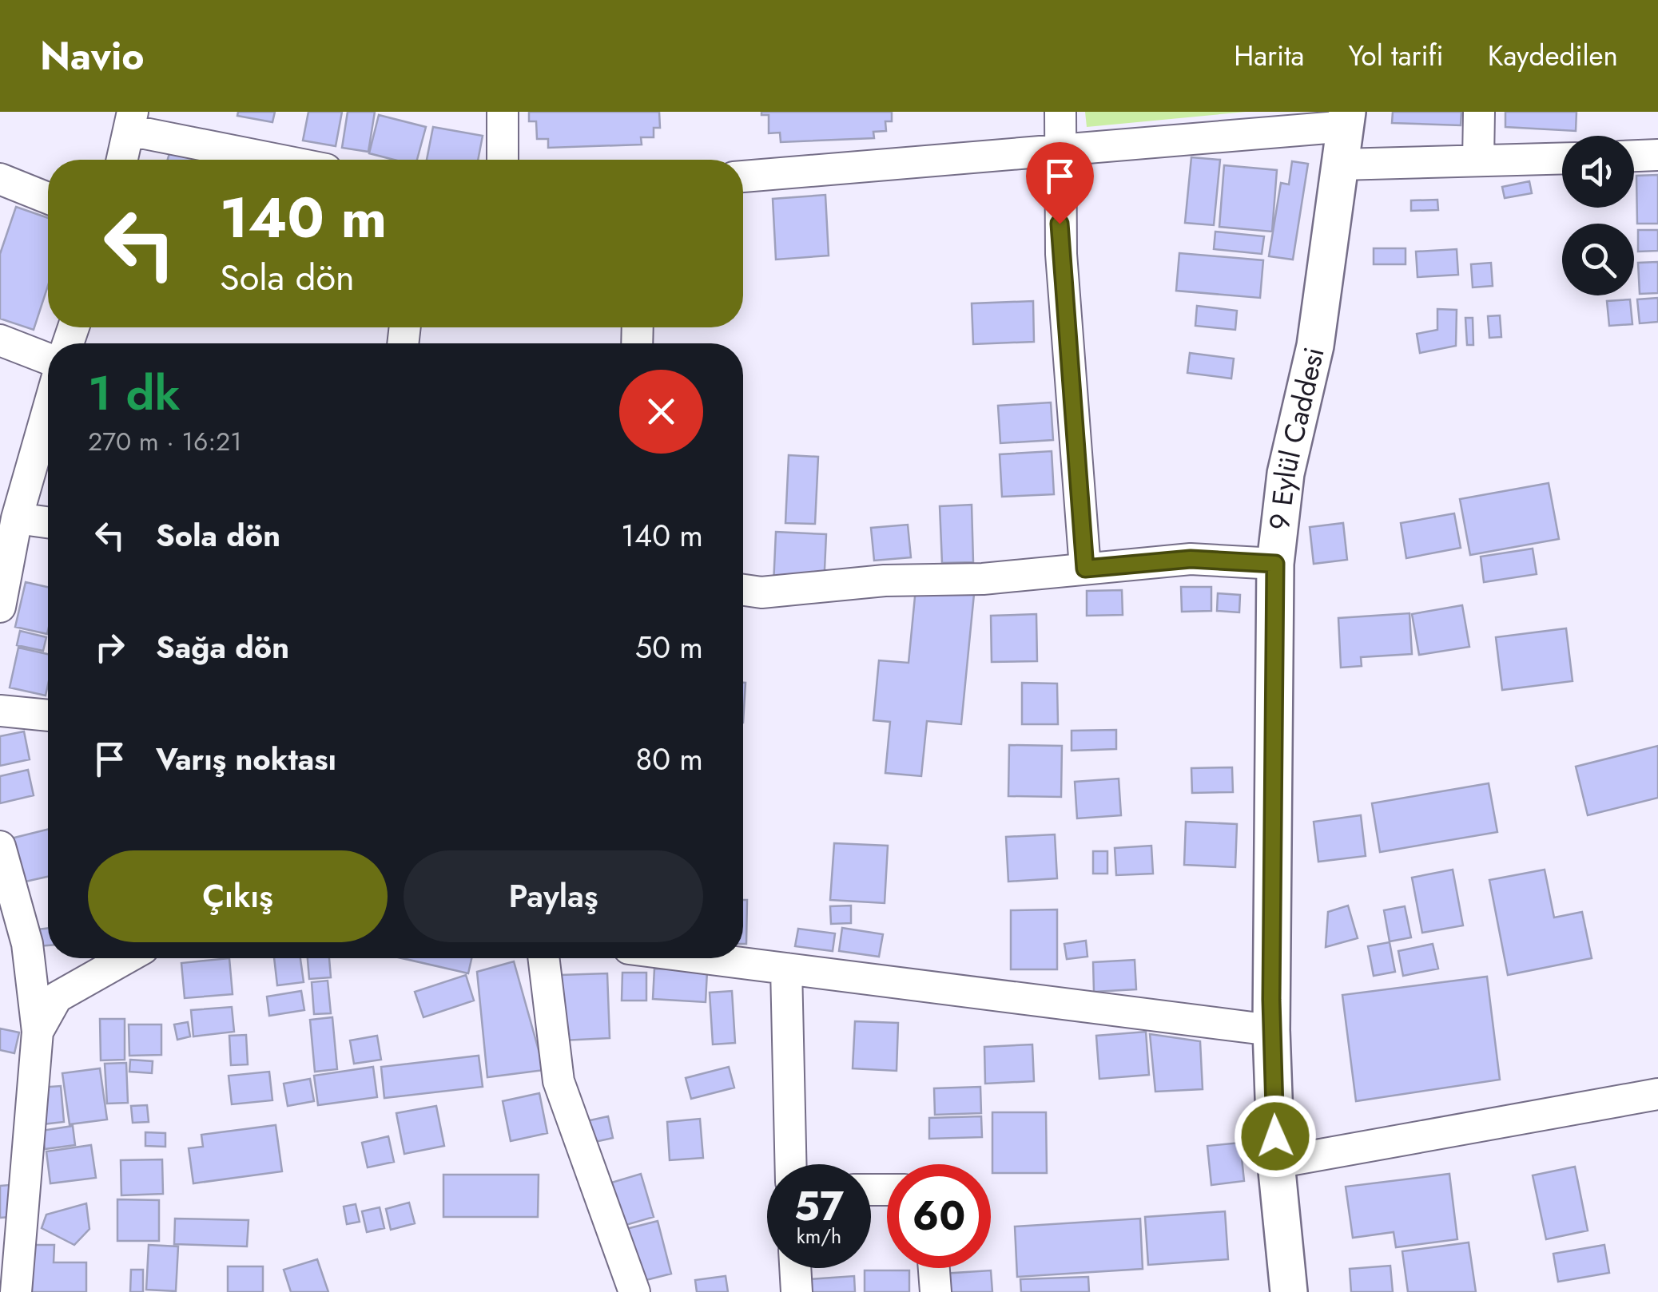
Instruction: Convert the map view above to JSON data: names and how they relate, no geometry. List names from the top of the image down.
{
  "streets": {
    "main road": ["9 Eylül Caddesi"]
  },
  "page": {
    "header": "Navio",
    "nav": ["Harita", "Yol tarifi", "Kaydedilen"],
    "turn": ["140 m", "Sola dön"],
    "heading": ["1 dk", "270 m · 16:21"],
    "list": [
      {
        "name": "Sola dön",
        "value": "140 m"
      },
      {
        "name": "Sağa dön",
        "value": "50 m"
      },
      {
        "name": "Varış noktası",
        "value": "80 m"
      }
    ],
    "buttons": ["Çıkış", "Paylaş"],
    "speed": "57 km/h",
    "limit": "60"
  }
}
